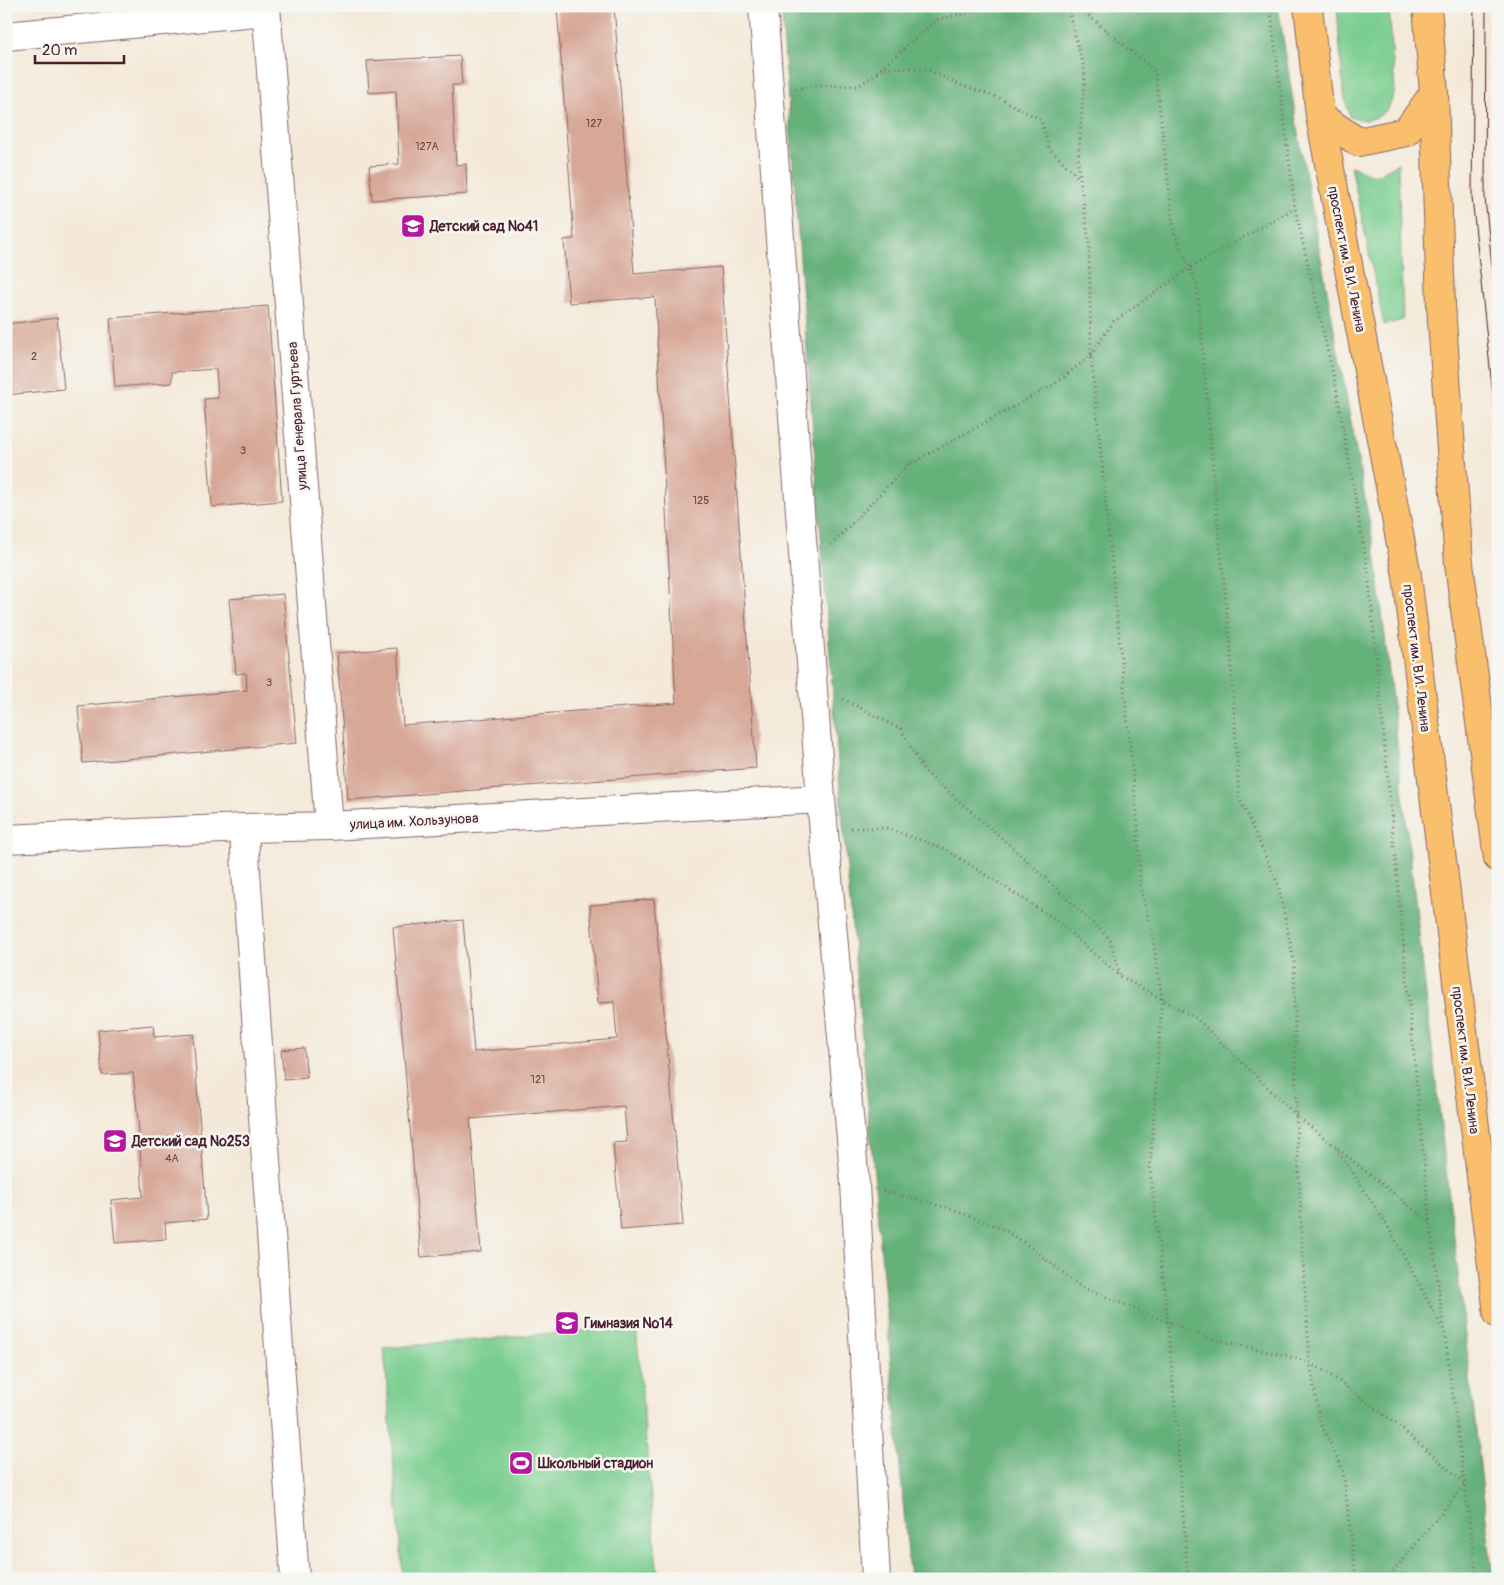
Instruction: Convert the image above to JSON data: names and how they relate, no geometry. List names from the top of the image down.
{
  "streets": {
    "main road": ["проспект им. В.И. Ленина"],
    "street": ["улица Генерала Гуртьева", "улица им. Хользунова"]
  },
  "crossings": [
    ["улица Генерала Гуртьева", "улица им. Хользунова"]
  ],
  "places": {
    "school or university": ["Детский сад №41", "Детский сад №253", "Гимназия №14"],
    "sports": ["Школьный стадион"]
  },
  "house_numbers": [
    "127",
    "127А",
    "2",
    "3",
    "125",
    "3",
    "121",
    "4А"
  ],
  "scale_bar": "20 m"
}
